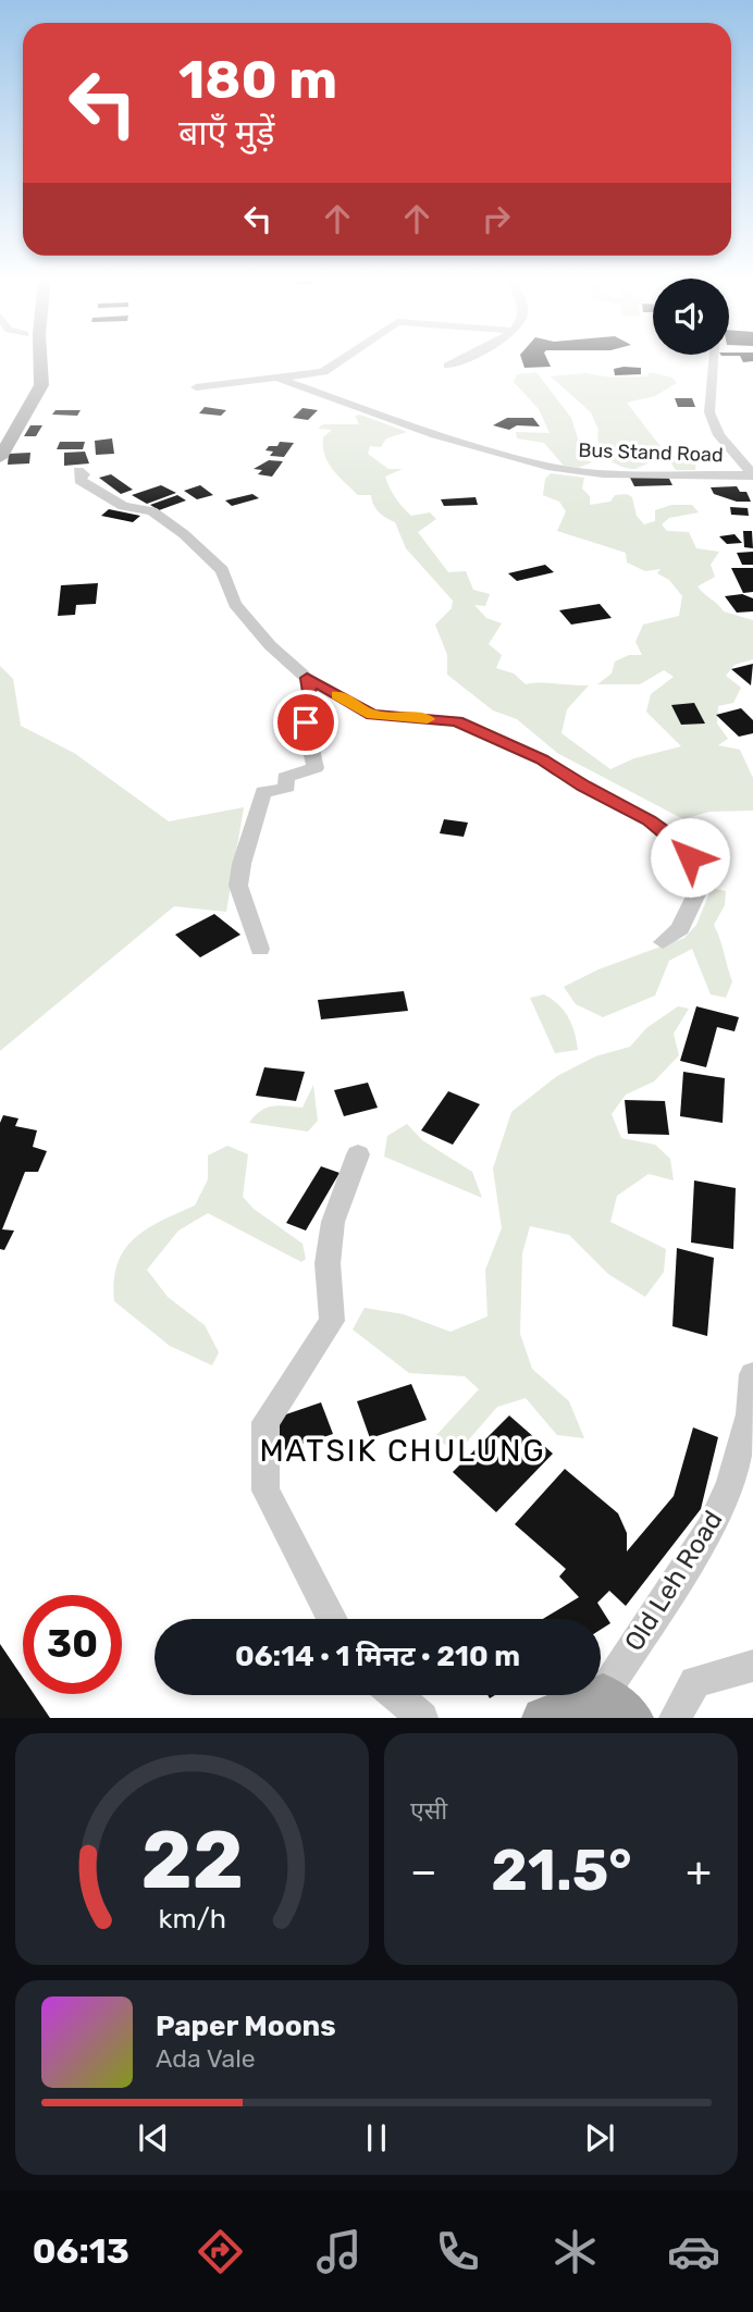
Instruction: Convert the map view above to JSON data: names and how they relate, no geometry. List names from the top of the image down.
{
  "streets": {
    "street": ["Bus Stand Road", "Old Leh Road"]
  },
  "districts": ["MATSIK CHULUNG"],
  "page": {
    "turn": ["180 m", "बाएँ मुड़ें"],
    "limit": "30",
    "trip": "06:14 · 1 मिनट · 210 m",
    "tile": "एसी",
    "heat": ["−", "21.5°", "+"],
    "song": ["Paper Moons", "Ada Vale"],
    "tabs": "06:13",
    "gauge": ["22", "km/h"]
  }
}
